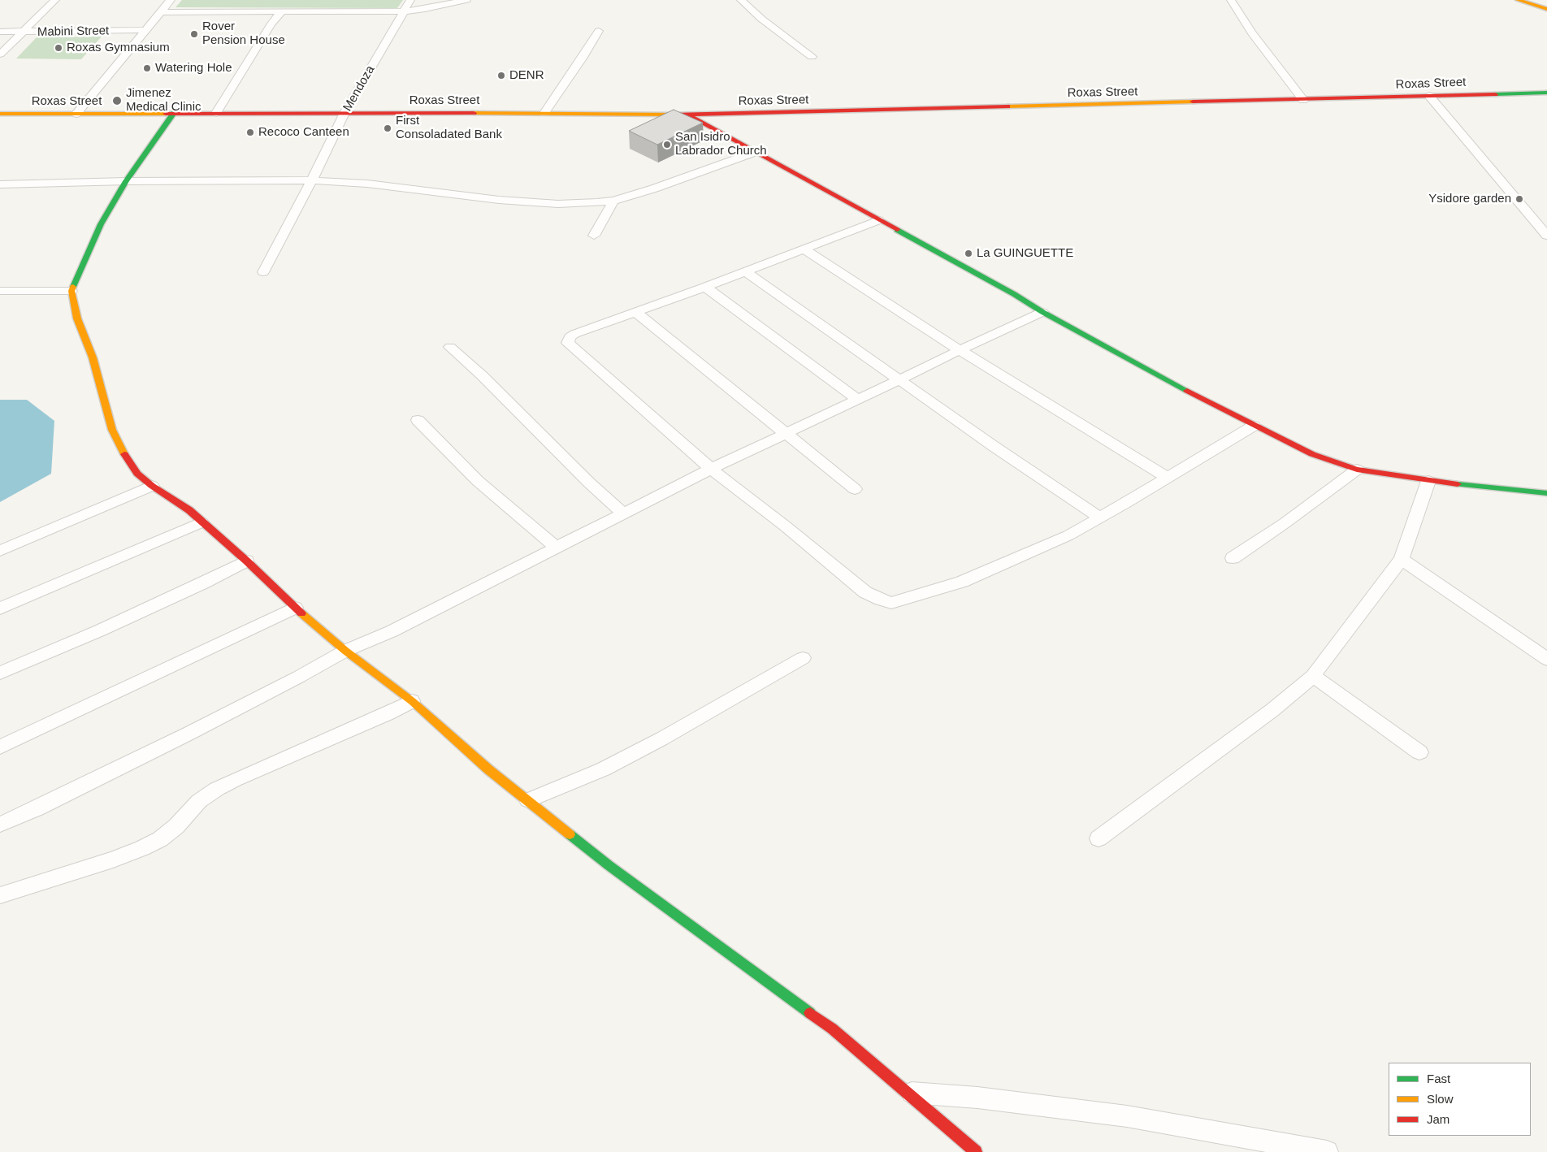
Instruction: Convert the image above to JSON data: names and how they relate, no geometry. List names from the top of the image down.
{
  "streets": {
    "street": ["Mabini Street", "Roxas Street", "Mendoza"]
  },
  "crossings": [
    ["Roxas Street", "Mendoza"]
  ],
  "places": [
    "Rover Pension House",
    "Roxas Gymnasium",
    "Watering Hole",
    "DENR",
    "Jimenez Medical Clinic",
    "First Consoladated Bank",
    "Recoco Canteen",
    "San Isidro Labrador Church",
    "Ysidore garden",
    "La GUINGUETTE"
  ],
  "legend": ["Fast", "Slow", "Jam"]
}
